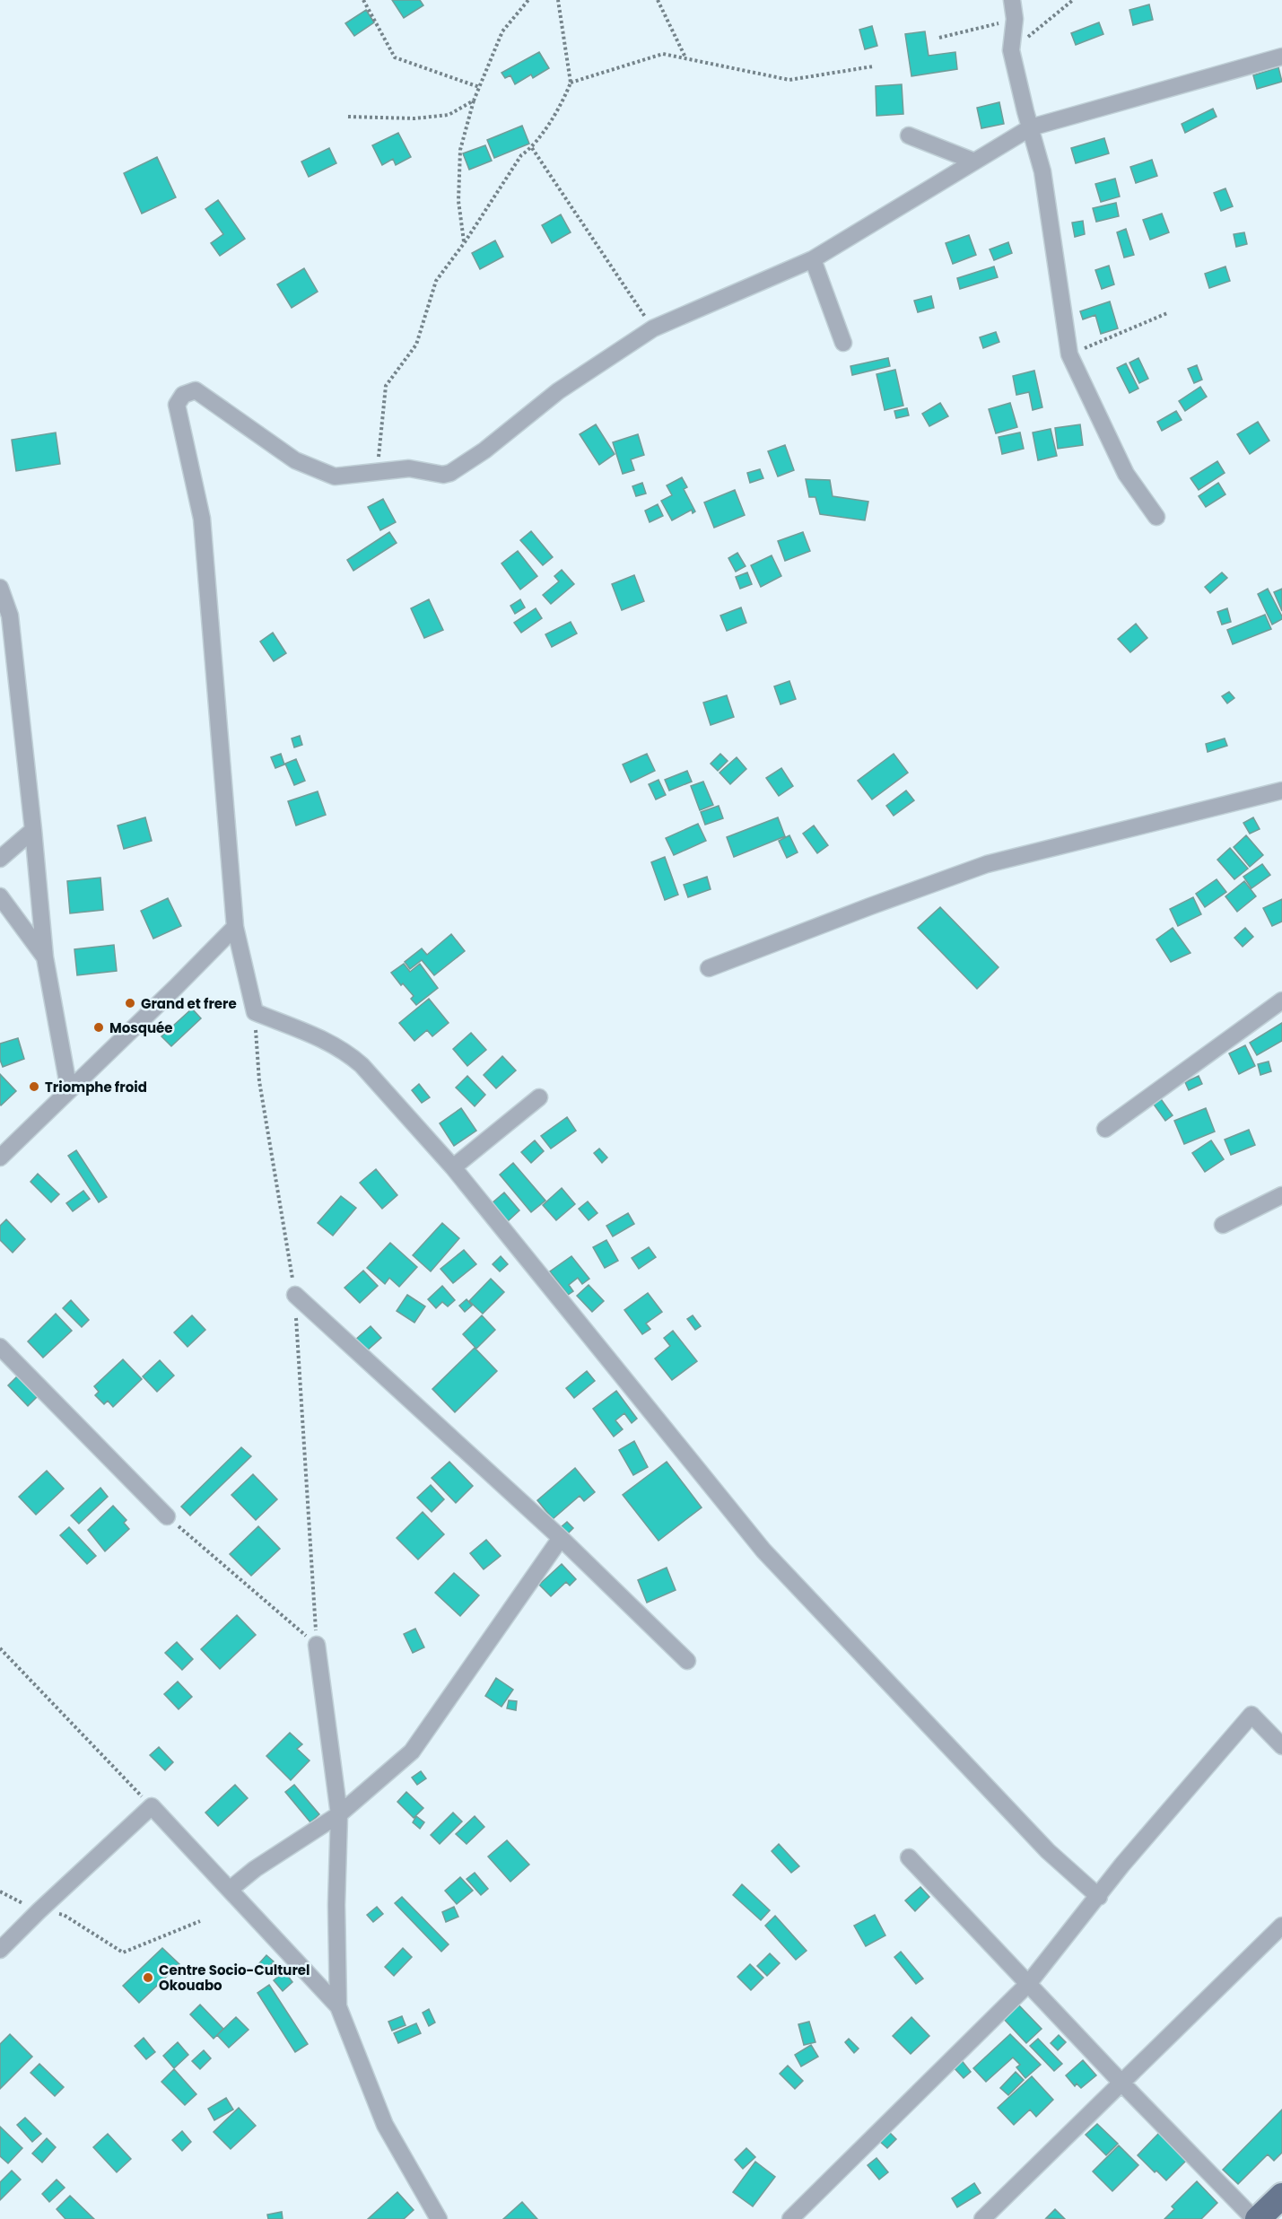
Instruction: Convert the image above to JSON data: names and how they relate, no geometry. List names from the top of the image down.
{
  "places": [
    "Grand et frere",
    "Mosquée",
    "Triomphe froid",
    "Centre Socio-Culturel Okouabo"
  ]
}
